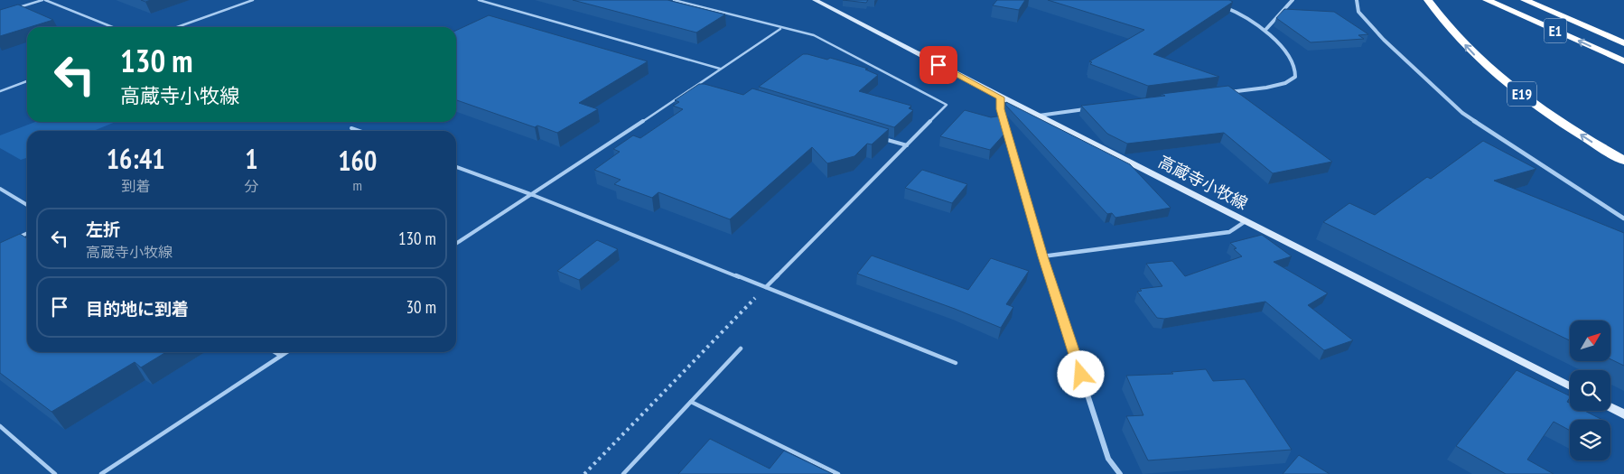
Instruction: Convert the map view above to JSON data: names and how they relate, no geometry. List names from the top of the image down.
{
  "streets": {
    "highway": ["E1", "E19"],
    "main road": ["高蔵寺小牧線"]
  },
  "north": "top right",
  "page": {
    "turn": ["130 m", "高蔵寺小牧線"],
    "eta": [
      "16:41",
      "到着",
      "1",
      "分",
      "160",
      "m"
    ],
    "list": [
      {
        "name": "左折",
        "note": "高蔵寺小牧線",
        "value": "130 m"
      },
      {
        "name": "目的地に到着",
        "value": "30 m"
      }
    ]
  }
}
